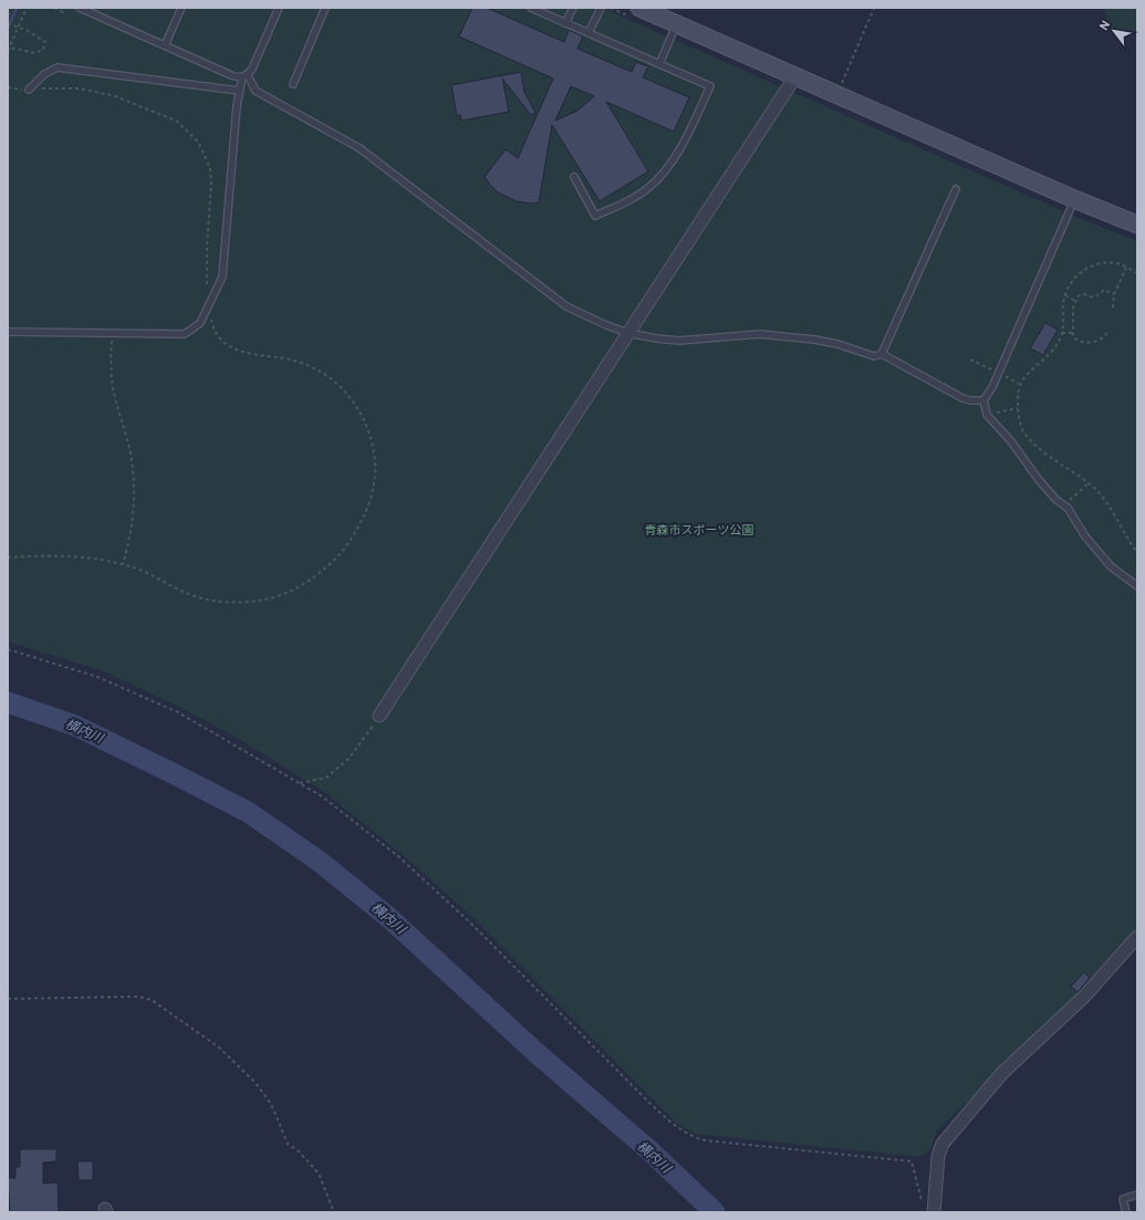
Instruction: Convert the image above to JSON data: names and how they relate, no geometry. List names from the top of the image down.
{
  "water": ["横内川"],
  "parks": ["青森市スポーツ公園"],
  "north": "top left"
}
